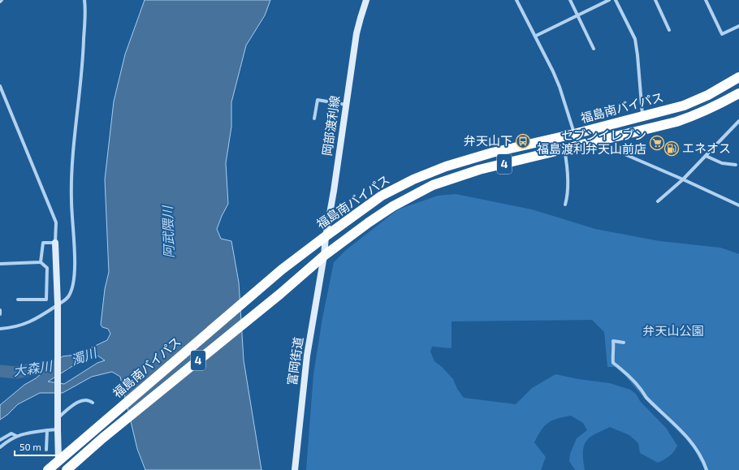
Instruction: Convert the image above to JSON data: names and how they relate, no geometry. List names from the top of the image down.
{
  "streets": {
    "highway": ["福島南バイパス", "4"],
    "street": ["岡部渡利線", "富岡街道"]
  },
  "crossings": [
    ["福島南バイパス", "岡部渡利線"],
    ["福島南バイパス", "富岡街道"],
    ["岡部渡利線", "富岡街道"]
  ],
  "water": ["阿武隈川", "濁川", "大森川"],
  "parks": ["弁天山公園"],
  "places": {
    "bus stop": ["弁天山下"],
    "supermarket": ["セブンイレブン 福島渡利弁天山前店"],
    "fuel station": ["エネオス"]
  },
  "scale_bar": "50 m"
}
